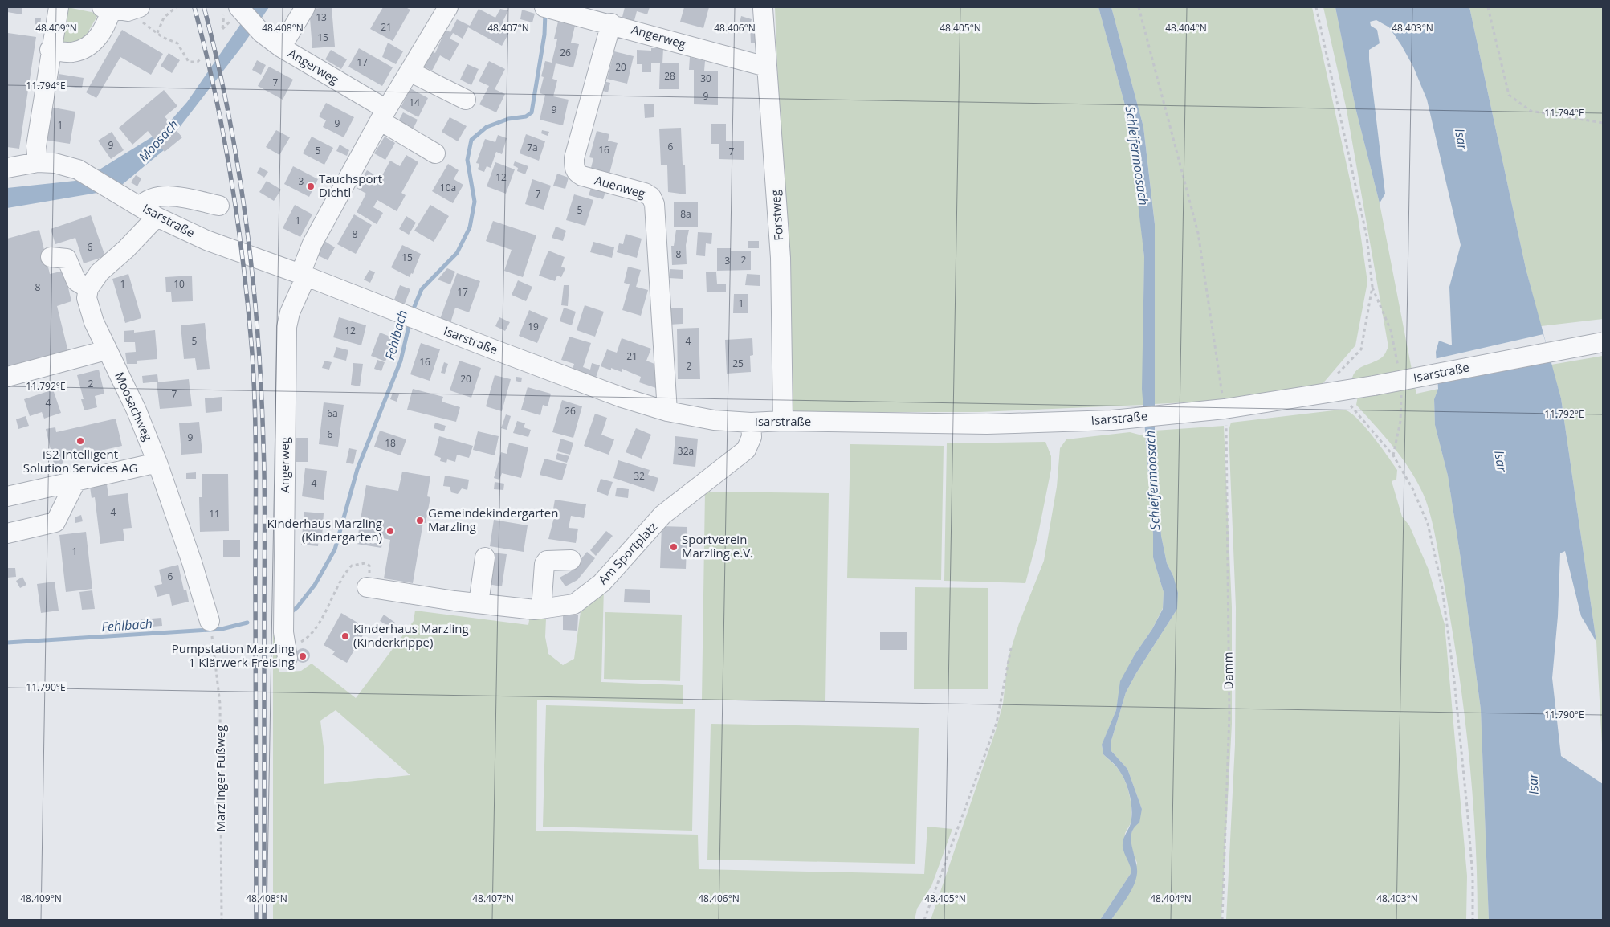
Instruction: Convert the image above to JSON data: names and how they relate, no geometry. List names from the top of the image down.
{
  "streets": {
    "street": [
      "Angerweg",
      "Auenweg",
      "Forstweg",
      "Isarstraße",
      "Moosachweg",
      "Am Sportplatz"
    ],
    "path": ["Damm", "Marzlinger Fußweg"]
  },
  "crossings": [
    ["Angerweg", "Auenweg"],
    ["Angerweg", "Forstweg"],
    ["Angerweg", "Isarstraße"],
    ["Auenweg", "Isarstraße"],
    ["Forstweg", "Isarstraße"],
    ["Isarstraße", "Am Sportplatz"],
    ["Moosachweg", "Marzlinger Fußweg"]
  ],
  "water": [
    "Isar",
    "Moosach",
    "Schleifermoosach",
    "Fehlbach"
  ],
  "places": [
    "Tauchsport Dichtl",
    "iS2 Intelligent Solution Services AG",
    "Gemeindekindergarten Marzling",
    "Kinderhaus Marzling (Kindergarten)",
    "Sportverein Marzling e.V.",
    "Kinderhaus Marzling (Kinderkrippe)",
    "Pumpstation Marzling 1 Klärwerk Freising"
  ],
  "house_numbers": [
    "13",
    "21",
    "15",
    "26",
    "17",
    "20",
    "28",
    "30",
    "7",
    "9",
    "14",
    "9",
    "9",
    "1",
    "9",
    "6",
    "7a",
    "16",
    "5",
    "7",
    "12",
    "3",
    "10a",
    "7",
    "5",
    "8a",
    "1",
    "8",
    "6",
    "8",
    "15",
    "2",
    "3",
    "1",
    "10",
    "8",
    "17",
    "1",
    "19",
    "12",
    "5",
    "4",
    "21",
    "16",
    "25",
    "2",
    "20",
    "2",
    "7",
    "4",
    "26",
    "6a",
    "6",
    "9",
    "18",
    "32a",
    "32",
    "4",
    "4",
    "11",
    "1",
    "6"
  ],
  "coordinates": [
    "48.409°N",
    "48.408°N",
    "48.407°N",
    "48.406°N",
    "48.405°N",
    "48.404°N",
    "48.403°N",
    "11.794°E",
    "11.792°E",
    "11.790°E"
  ]
}
